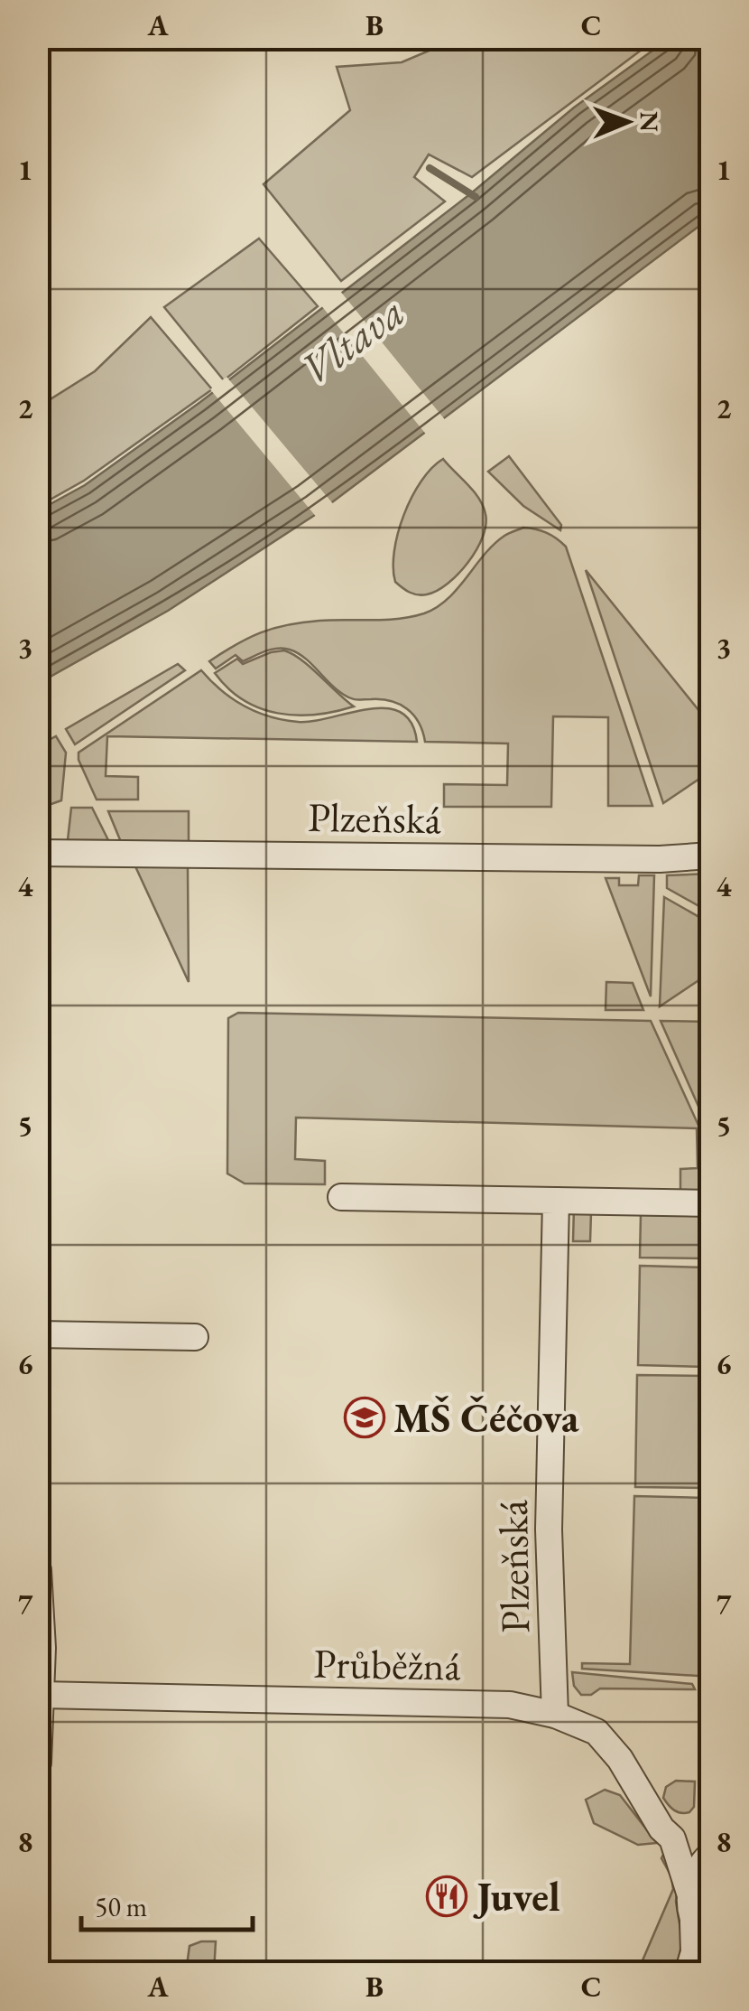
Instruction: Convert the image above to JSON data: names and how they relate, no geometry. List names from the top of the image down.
{
  "streets": {
    "street": ["Plzeňská", "Průběžná"]
  },
  "crossings": [
    ["Plzeňská", "Průběžná"]
  ],
  "water": ["Vltava"],
  "places": {
    "school or university": ["MŠ Čéčova"],
    "restaurant": ["Juvel"]
  },
  "scale_bar": "50 m",
  "north": "right",
  "grid": {
    "columns": ["A", "B", "C"],
    "rows": [
      "1",
      "2",
      "3",
      "4",
      "5",
      "6",
      "7",
      "8"
    ]
  }
}
